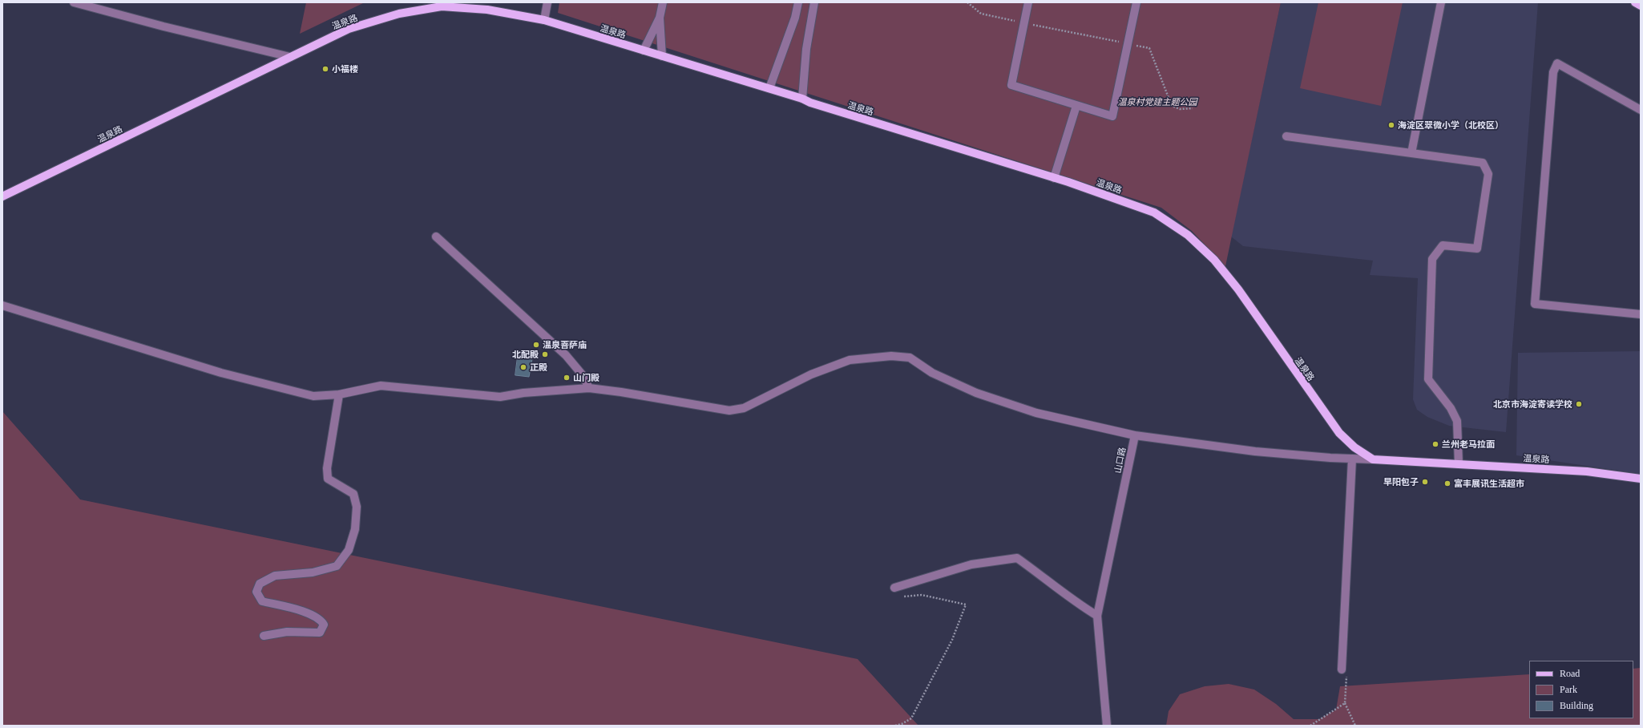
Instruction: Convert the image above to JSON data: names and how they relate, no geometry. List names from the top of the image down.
{
  "streets": {
    "main road": ["温泉路"],
    "street": ["山口路"]
  },
  "parks": ["温泉村党建主题公园"],
  "places": [
    "小福楼",
    "海淀区翠微小学（北校区）",
    "温泉菩萨庙",
    "北配殿",
    "正殿",
    "山门殿",
    "北京市海淀寄读学校",
    "兰州老马拉面",
    "早阳包子",
    "富丰展讯生活超市"
  ],
  "legend": ["Road", "Park", "Building"]
}
